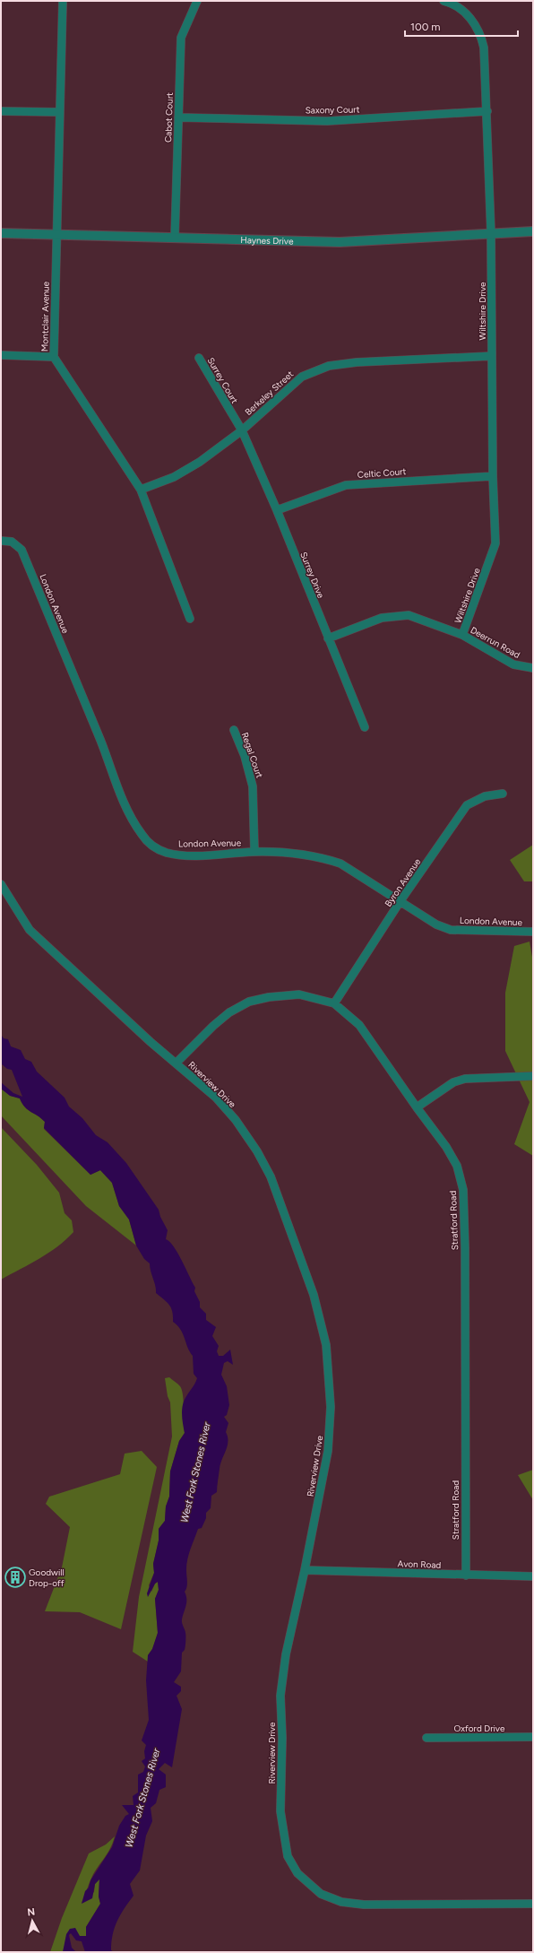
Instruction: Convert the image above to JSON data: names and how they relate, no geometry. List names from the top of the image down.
{
  "streets": {
    "street": [
      "Saxony Court",
      "Cabot Court",
      "Haynes Drive",
      "Wiltshire Drive",
      "Montclair Avenue",
      "Surrey Court",
      "Berkeley Street",
      "Celtic Court",
      "Surrey Drive",
      "London Avenue",
      "Deerrun Road",
      "Regal Court",
      "Byron Avenue",
      "Riverview Drive",
      "Stratford Road",
      "Avon Road",
      "Oxford Drive"
    ]
  },
  "crossings": [
    ["Saxony Court", "Cabot Court"],
    ["Saxony Court", "Wiltshire Drive"],
    ["Cabot Court", "Haynes Drive"],
    ["Haynes Drive", "Wiltshire Drive"],
    ["Haynes Drive", "Montclair Avenue"],
    ["Wiltshire Drive", "Berkeley Street"],
    ["Wiltshire Drive", "Celtic Court"],
    ["Wiltshire Drive", "Deerrun Road"],
    ["Montclair Avenue", "Berkeley Street"],
    ["Surrey Court", "Berkeley Street"],
    ["Surrey Court", "Surrey Drive"],
    ["Berkeley Street", "Surrey Drive"],
    ["Celtic Court", "Surrey Drive"],
    ["Surrey Drive", "Deerrun Road"],
    ["London Avenue", "Regal Court"],
    ["London Avenue", "Byron Avenue"],
    ["Byron Avenue", "Stratford Road"],
    ["Riverview Drive", "Stratford Road"],
    ["Riverview Drive", "Avon Road"],
    ["Stratford Road", "Avon Road"]
  ],
  "water": ["West Fork Stones River"],
  "places": {
    "building": ["Goodwill Drop-off"]
  },
  "scale_bar": "100 m",
  "north": "top"
}
